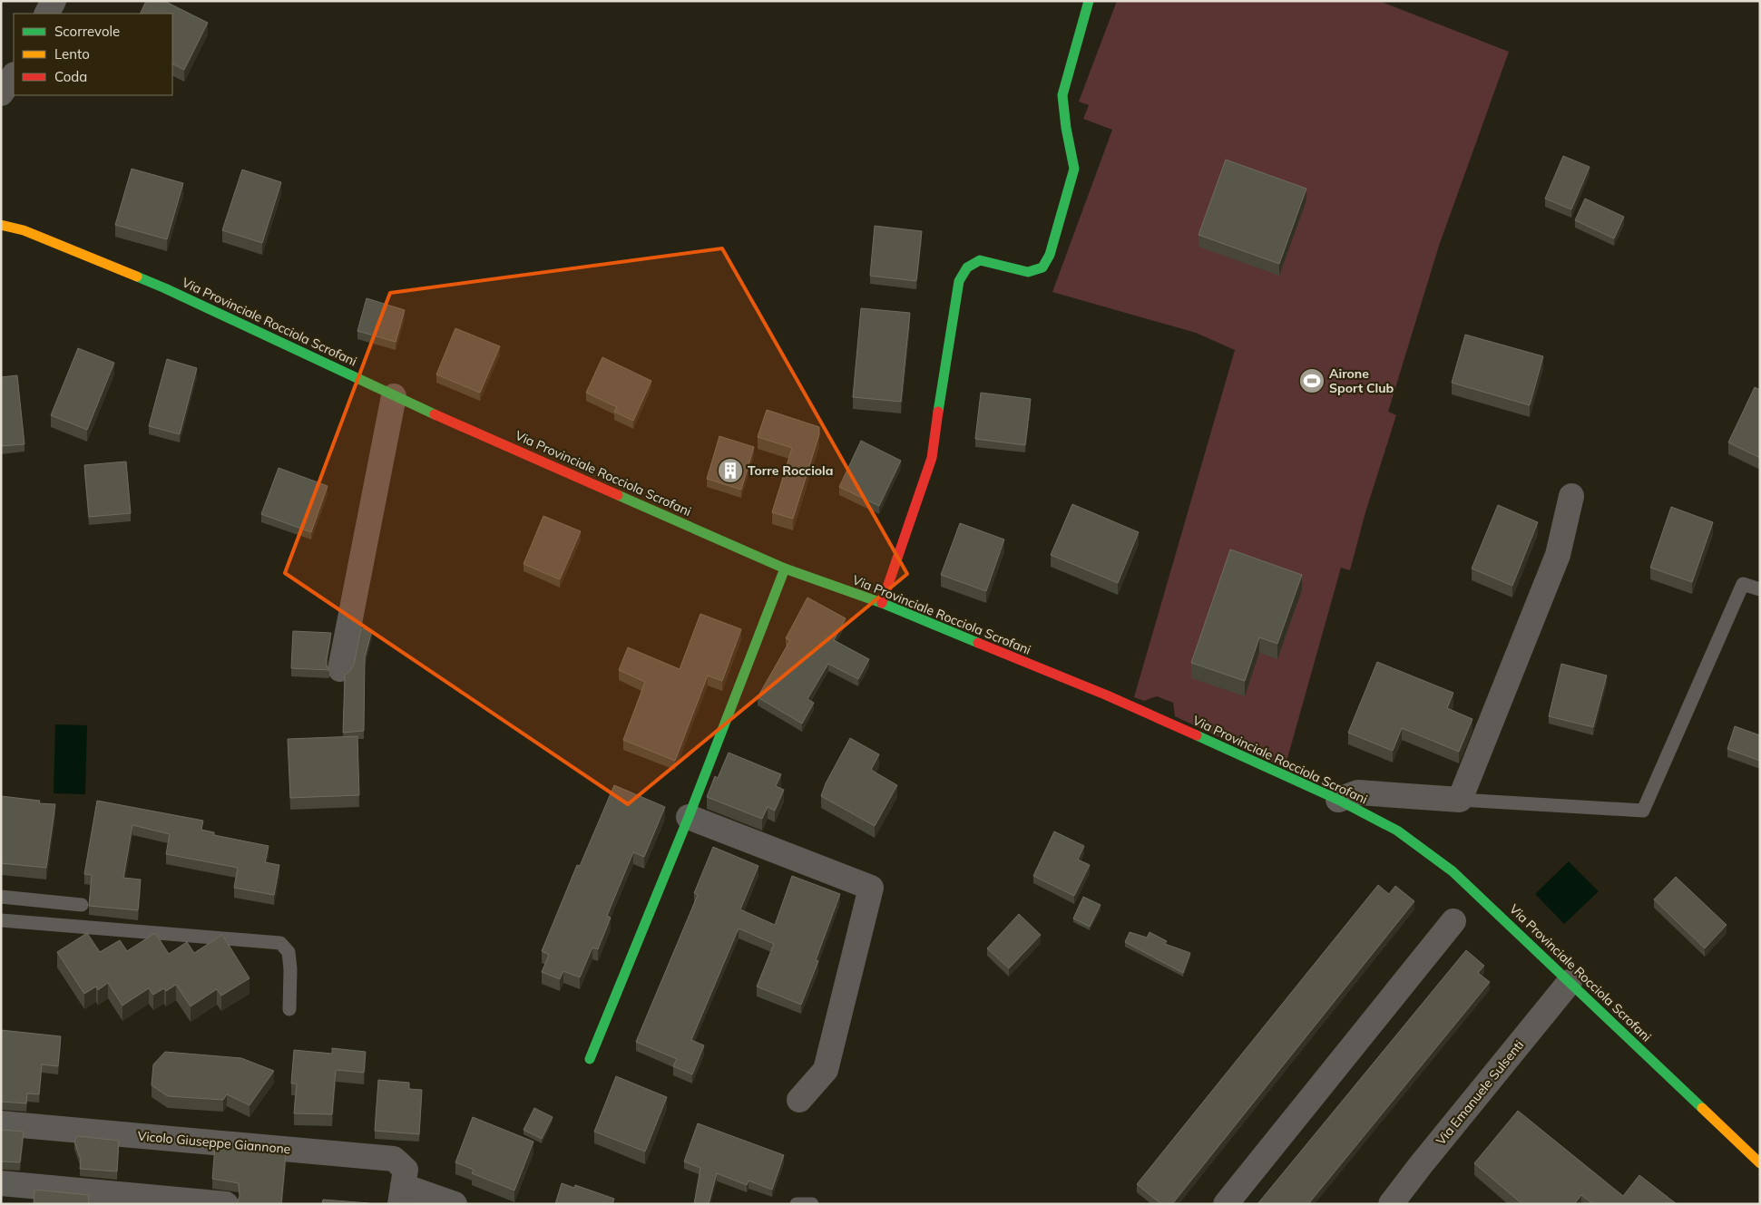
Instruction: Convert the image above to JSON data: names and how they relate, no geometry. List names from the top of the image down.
{
  "streets": {
    "street": ["Via Provinciale Rocciola Scrofani", "Via Emanuele Sulsenti", "Vicolo Giuseppe Giannone"]
  },
  "crossings": [
    ["Via Provinciale Rocciola Scrofani", "Via Emanuele Sulsenti"]
  ],
  "places": {
    "sports": ["Airone Sport Club"],
    "building": ["Torre Rocciola"]
  },
  "legend": ["Scorrevole", "Lento", "Coda"]
}
